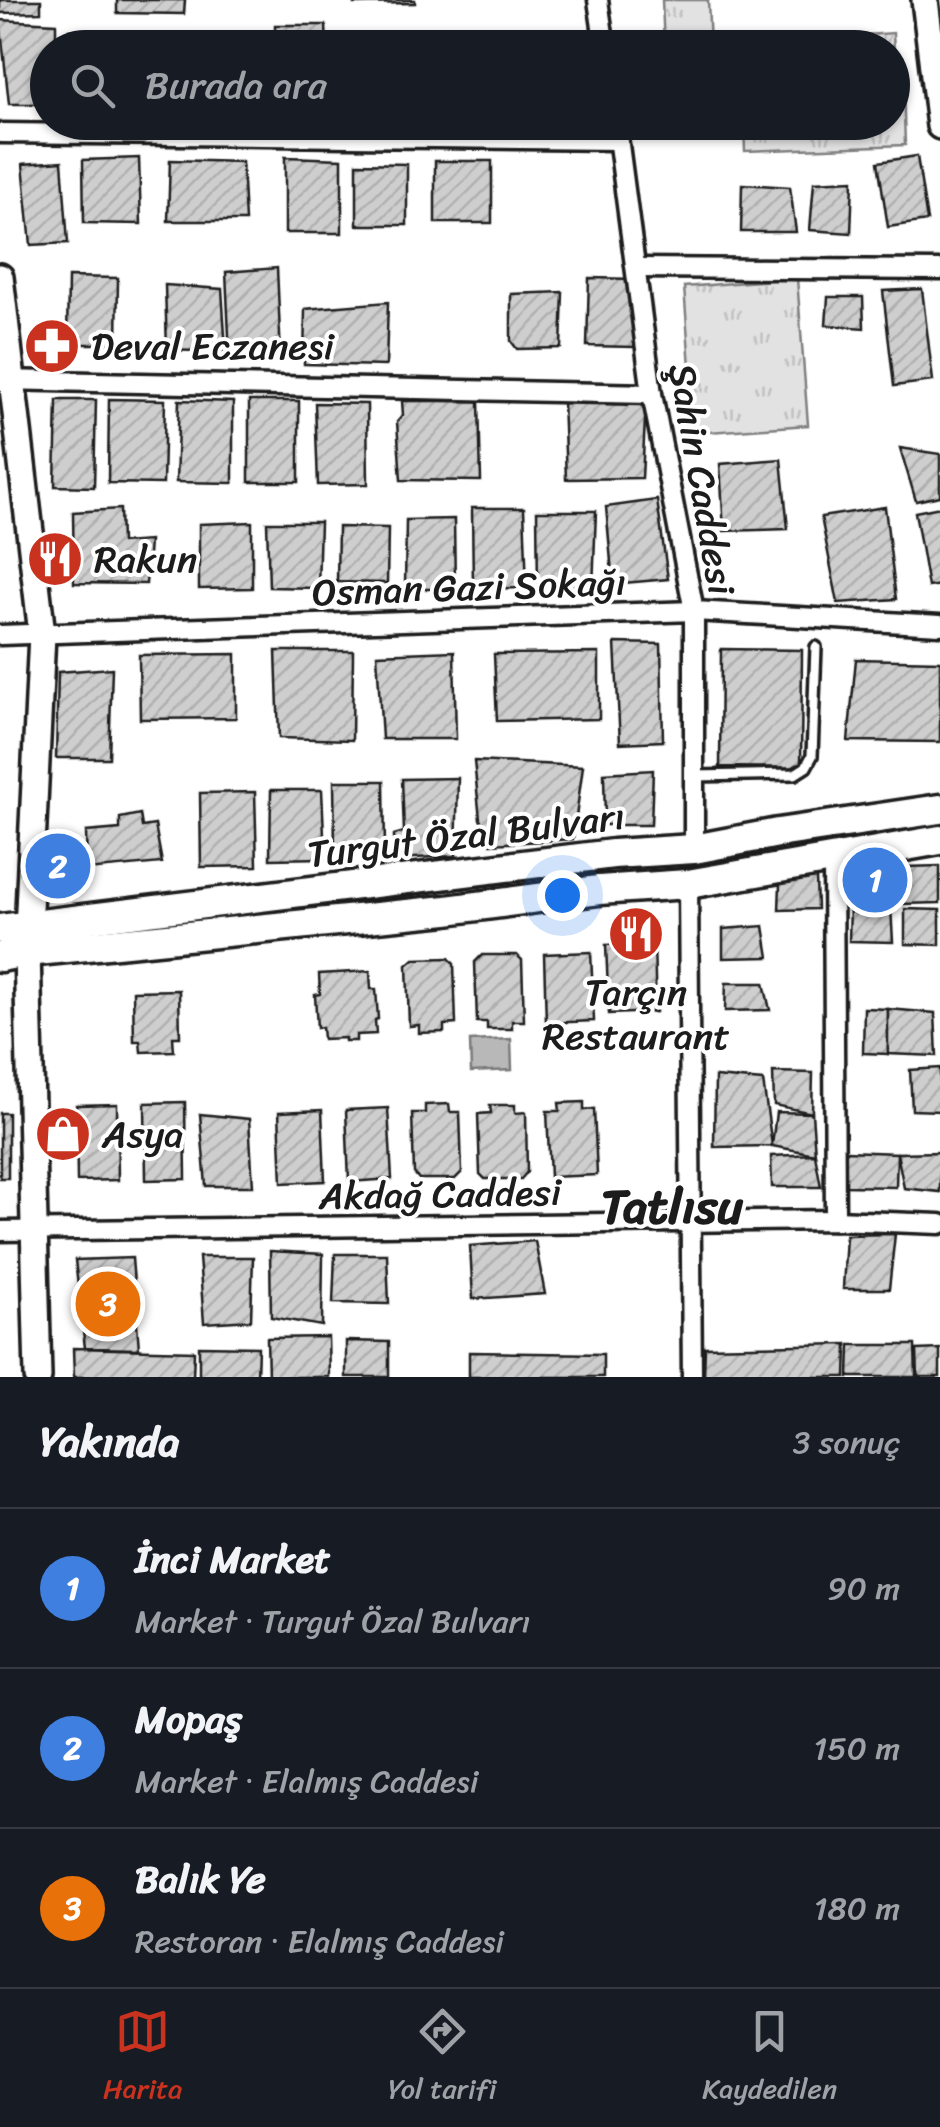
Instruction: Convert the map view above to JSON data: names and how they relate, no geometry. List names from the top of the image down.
{
  "streets": {
    "main road": ["Turgut Özal Bulvarı"],
    "street": ["Şahin Caddesi", "Osman Gazi Sokağı", "Akdağ Caddesi"]
  },
  "crossings": [
    ["Şahin Caddesi", "Osman Gazi Sokağı"],
    ["Şahin Caddesi", "Turgut Özal Bulvarı"]
  ],
  "districts": ["Tatlısu"],
  "places": {
    "pharmacy": ["Deval Eczanesi"],
    "restaurant": ["Rakun", "Tarçın Restaurant"],
    "shop": ["Asya"]
  },
  "page": {
    "search": "Burada ara",
    "pins": ["2", "1", "3"],
    "heading": ["Yakında", "3 sonuç"],
    "list": [
      {
        "mark": "1",
        "name": "İnci Market",
        "note": "Market · Turgut Özal Bulvarı",
        "value": "90 m"
      },
      {
        "mark": "2",
        "name": "Mopaş",
        "note": "Market · Elalmış Caddesi",
        "value": "150 m"
      },
      {
        "mark": "3",
        "name": "Balık Ye",
        "note": "Restoran · Elalmış Caddesi",
        "value": "180 m"
      }
    ],
    "nav": ["Harita", "Yol tarifi", "Kaydedilen"]
  }
}
